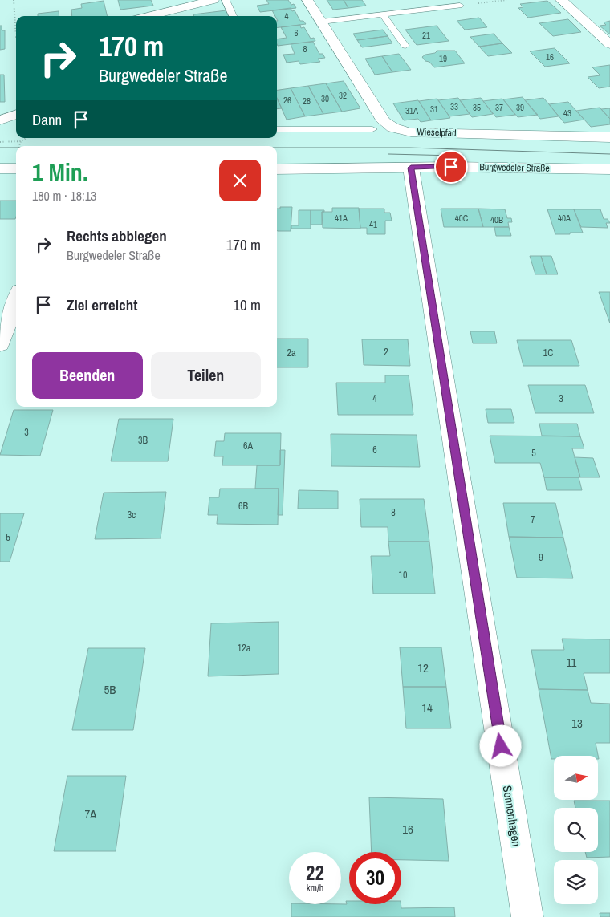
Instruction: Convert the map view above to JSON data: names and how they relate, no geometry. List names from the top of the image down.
{
  "streets": {
    "street": ["Wieselpfad", "Burgwedeler Straße", "Sonnenhagen"]
  },
  "crossings": [
    ["Burgwedeler Straße", "Sonnenhagen"]
  ],
  "house_numbers": [
    "4",
    "6",
    "21",
    "8",
    "16",
    "19",
    "32",
    "30",
    "26",
    "28",
    "33",
    "35",
    "37",
    "39",
    "31",
    "31A",
    "43",
    "41A",
    "40C",
    "40A",
    "40B",
    "41",
    "2",
    "2a",
    "1C",
    "4",
    "3",
    "3",
    "3B",
    "6A",
    "6",
    "5",
    "6B",
    "8",
    "3c",
    "7",
    "5",
    "9",
    "10",
    "12a",
    "11",
    "12",
    "5B",
    "14",
    "13",
    "7A",
    "16"
  ],
  "north": "right",
  "page": {
    "turn": ["170 m", "Burgwedeler Straße"],
    "then": "Dann",
    "heading": ["1 Min.", "180 m · 18:13"],
    "list": [
      {
        "name": "Rechts abbiegen",
        "note": "Burgwedeler Straße",
        "value": "170 m"
      },
      {
        "name": "Ziel erreicht",
        "value": "10 m"
      }
    ],
    "buttons": ["Beenden", "Teilen"],
    "speed": "22 km/h",
    "limit": "30"
  }
}
